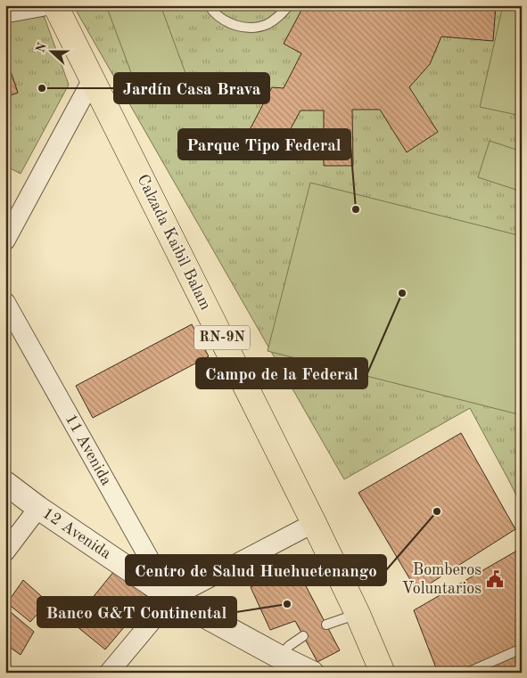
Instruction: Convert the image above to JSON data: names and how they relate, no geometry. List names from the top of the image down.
{
  "streets": {
    "main road": ["Calzada Kaibil Balam", "RN-9N"],
    "street": ["11 Avenida", "12 Avenida"]
  },
  "crossings": [
    ["11 Avenida", "12 Avenida"]
  ],
  "places": {
    "other": [
      "Jardín Casa Brava",
      "Parque Tipo Federal",
      "Campo de la Federal",
      "Centro de Salud Huehuetenango",
      "Banco G&T Continental"
    ],
    "public building": ["Bomberos Voluntarios"]
  },
  "north": "left"
}
